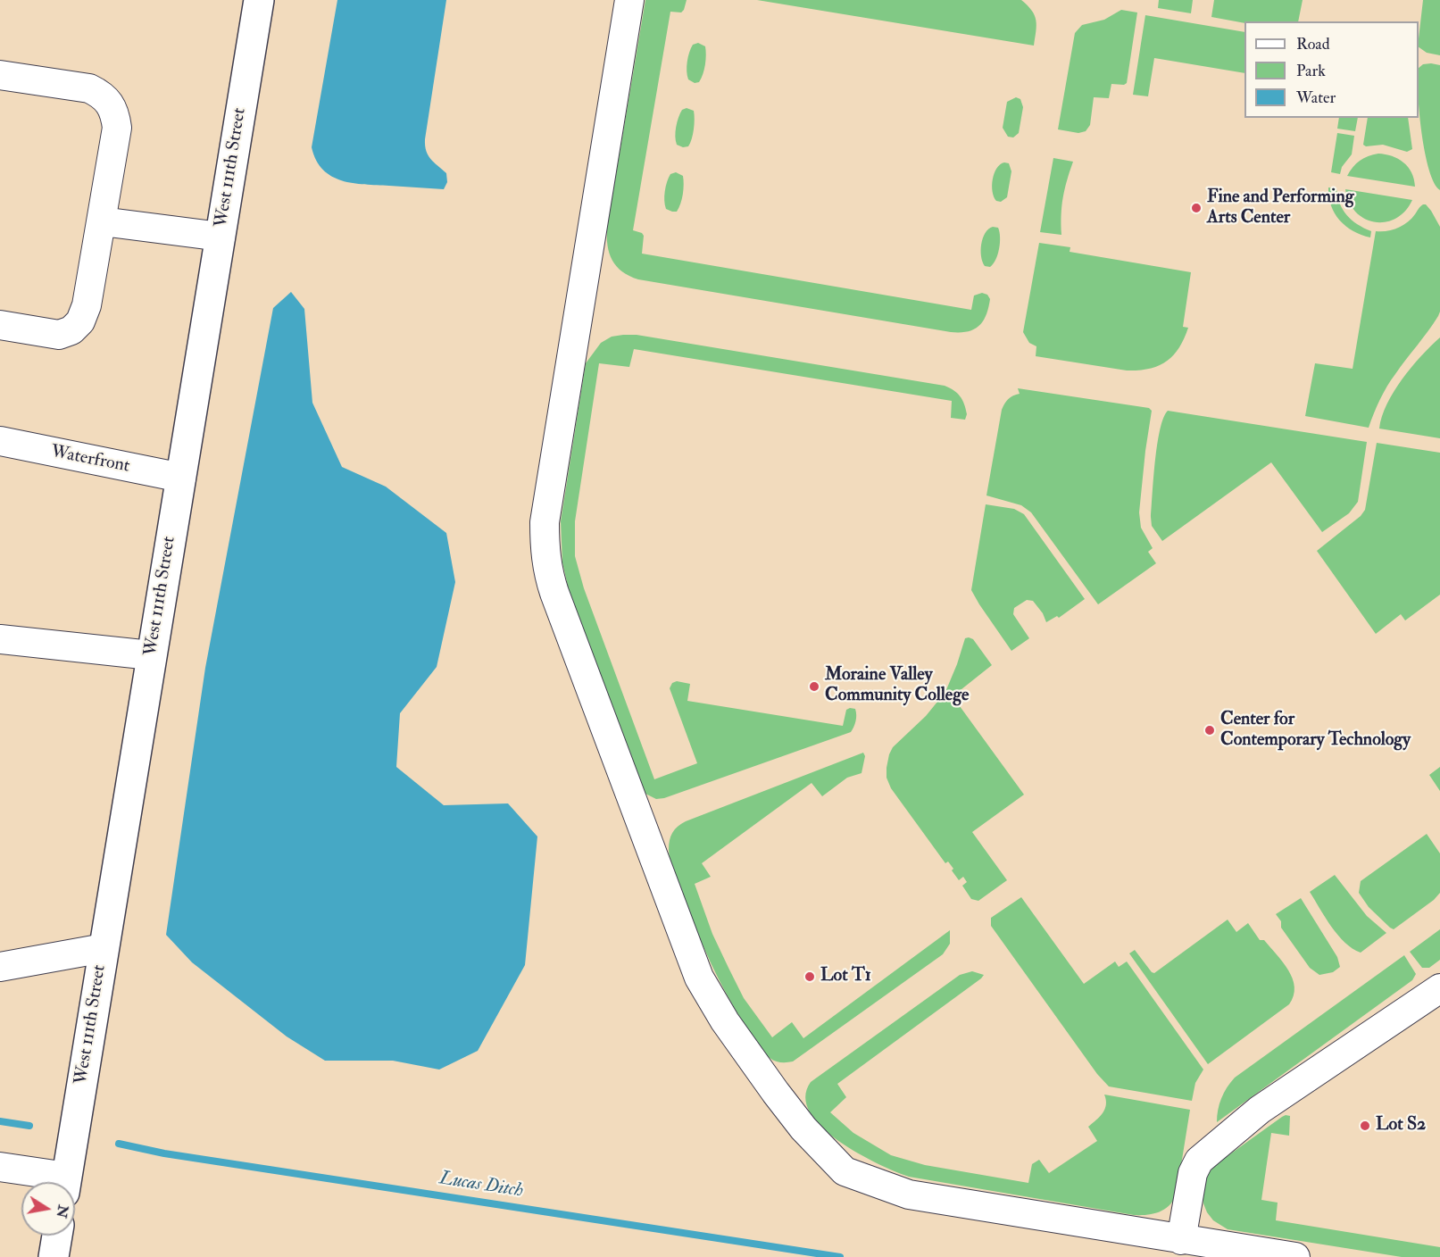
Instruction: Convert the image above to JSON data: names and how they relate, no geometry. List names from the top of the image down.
{
  "streets": {
    "main road": ["West 111th Street"],
    "street": ["Waterfront"]
  },
  "crossings": [
    ["West 111th Street", "Waterfront"]
  ],
  "water": ["Lucas Ditch"],
  "places": [
    "Fine and Performing Arts Center",
    "Moraine Valley Community College",
    "Center for Contemporary Technology",
    "Lot T1",
    "Lot S2"
  ],
  "legend": ["Road", "Park", "Water"],
  "north": "right"
}
